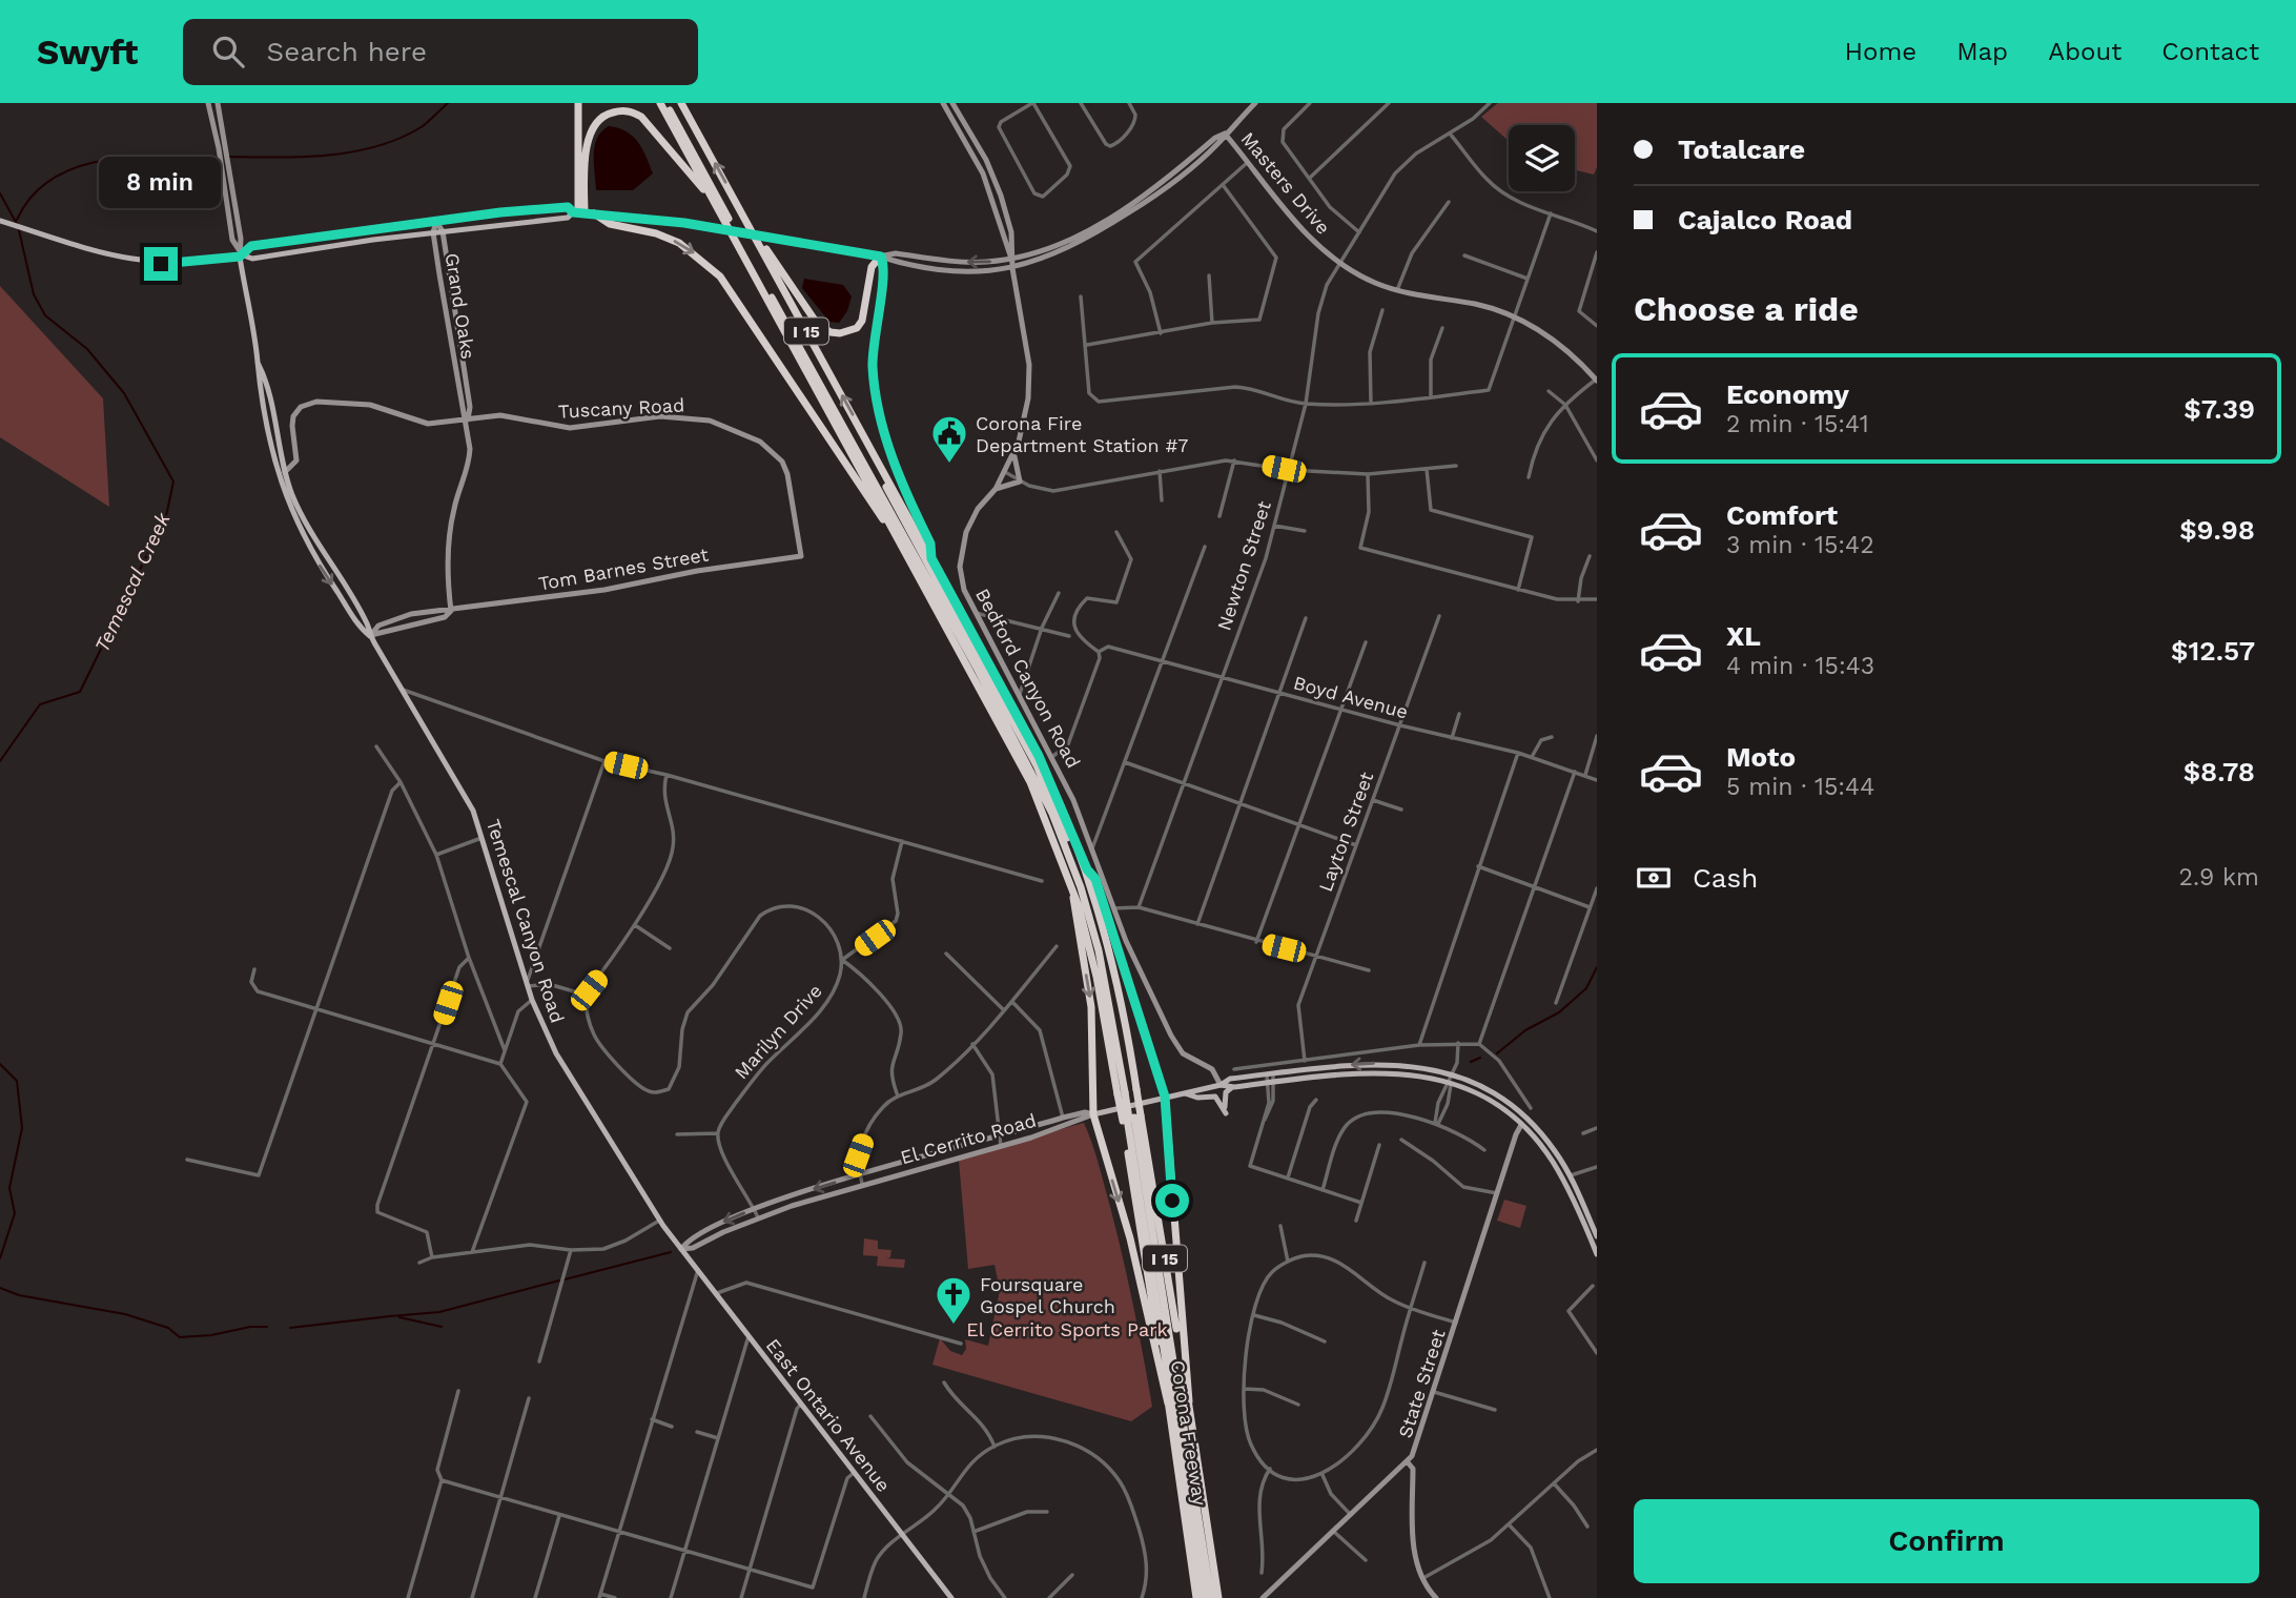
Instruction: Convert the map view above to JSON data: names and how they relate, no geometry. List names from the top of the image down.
{
  "streets": {
    "highway": ["I 15", "Corona Freeway"],
    "main road": [
      "Masters Drive",
      "Grand Oaks",
      "Tuscany Road",
      "Tom Barnes Street",
      "Bedford Canyon Road",
      "Temescal Canyon Road",
      "El Cerrito Road",
      "State Street",
      "East Ontario Avenue"
    ],
    "street": [
      "Newton Street",
      "Boyd Avenue",
      "Layton Street",
      "Marilyn Drive"
    ]
  },
  "crossings": [
    ["Masters Drive", "Newton Street"],
    ["Grand Oaks", "Tuscany Road"],
    ["Grand Oaks", "Tom Barnes Street"],
    ["Tuscany Road", "Tom Barnes Street"],
    ["Tuscany Road", "Temescal Canyon Road"],
    ["Newton Street", "Boyd Avenue"],
    ["Tom Barnes Street", "Temescal Canyon Road"],
    ["Bedford Canyon Road", "El Cerrito Road"],
    ["Boyd Avenue", "Layton Street"],
    ["Temescal Canyon Road", "El Cerrito Road"],
    ["Temescal Canyon Road", "East Ontario Avenue"],
    ["El Cerrito Road", "East Ontario Avenue"]
  ],
  "water": ["Temescal Creek"],
  "parks": ["El Cerrito Sports Park"],
  "places": {
    "public building": ["Corona Fire Department Station #7"],
    "church": ["Foursquare Gospel Church"]
  },
  "page": {
    "header": "Swyft",
    "search": "Search here",
    "nav": [
      "Home",
      "Map",
      "About",
      "Contact"
    ],
    "banner": ["Totalcare", "Cajalco Road"],
    "bubble": "8 min",
    "heading": "Choose a ride",
    "list": [
      {
        "name": "Economy",
        "note": "2 min · 15:41",
        "value": "$7.39"
      },
      {
        "name": "Comfort",
        "note": "3 min · 15:42",
        "value": "$9.98"
      },
      {
        "name": "XL",
        "note": "4 min · 15:43",
        "value": "$12.57"
      },
      {
        "name": "Moto",
        "note": "5 min · 15:44",
        "value": "$8.78"
      }
    ],
    "pay": ["Cash", "2.9 km"],
    "buttons": "Confirm"
  }
}
